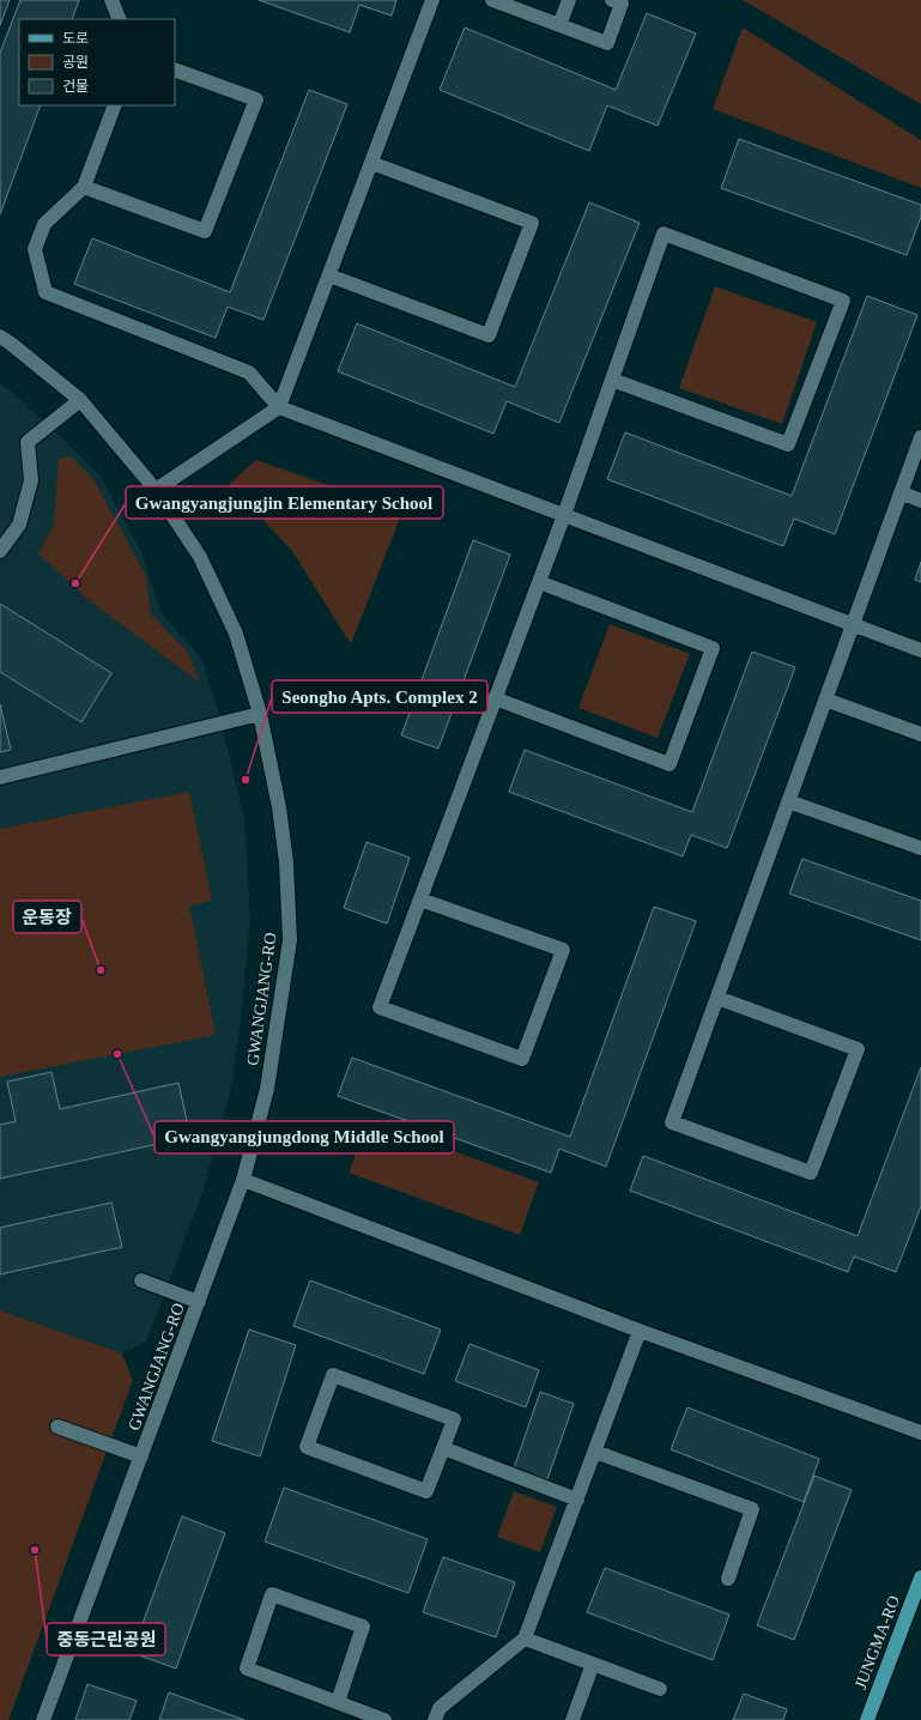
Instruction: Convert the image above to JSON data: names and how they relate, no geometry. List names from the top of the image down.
{
  "streets": {
    "main road": ["JUNGMA-RO"],
    "street": ["GWANGJANG-RO"]
  },
  "places": [
    "Gwangyangjungjin Elementary School",
    "Seongho Apts. Complex 2",
    "운동장",
    "Gwangyangjungdong Middle School",
    "중동근린공원"
  ],
  "legend": ["도로", "공원", "건물"]
}
